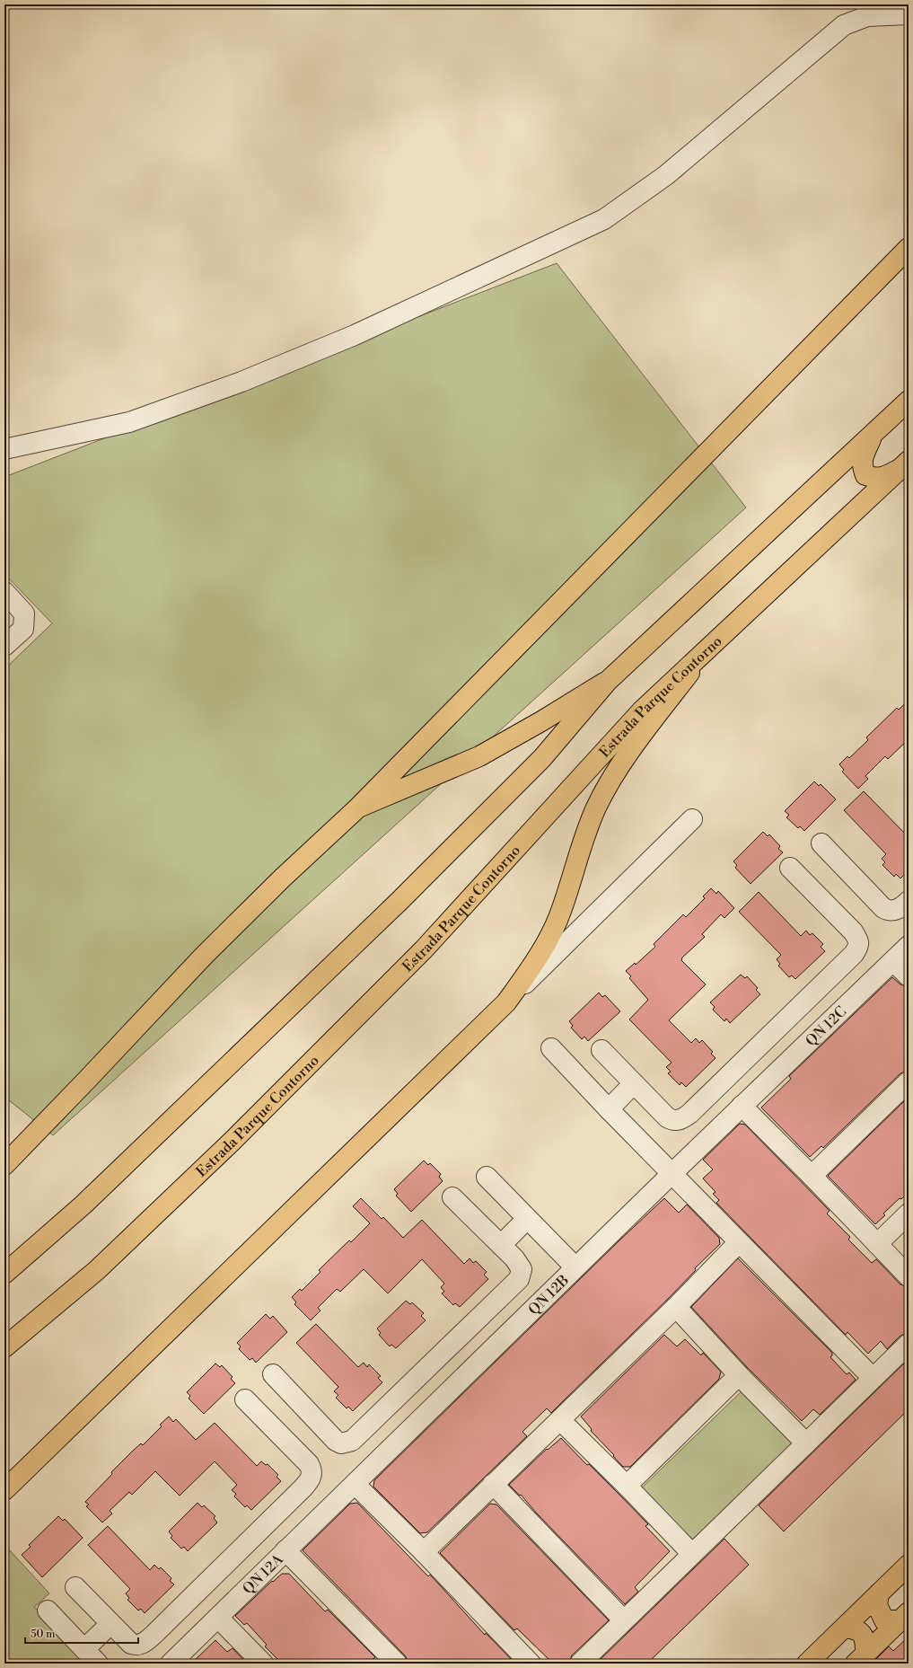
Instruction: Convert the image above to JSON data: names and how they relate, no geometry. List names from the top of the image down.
{
  "streets": {
    "main road": ["Estrada Parque Contorno"],
    "street": ["QN 12C", "QN 12B", "QN 12A"]
  },
  "crossings": [
    ["QN 12C", "QN 12B"],
    ["QN 12B", "QN 12A"]
  ],
  "scale_bar": "50 m"
}
